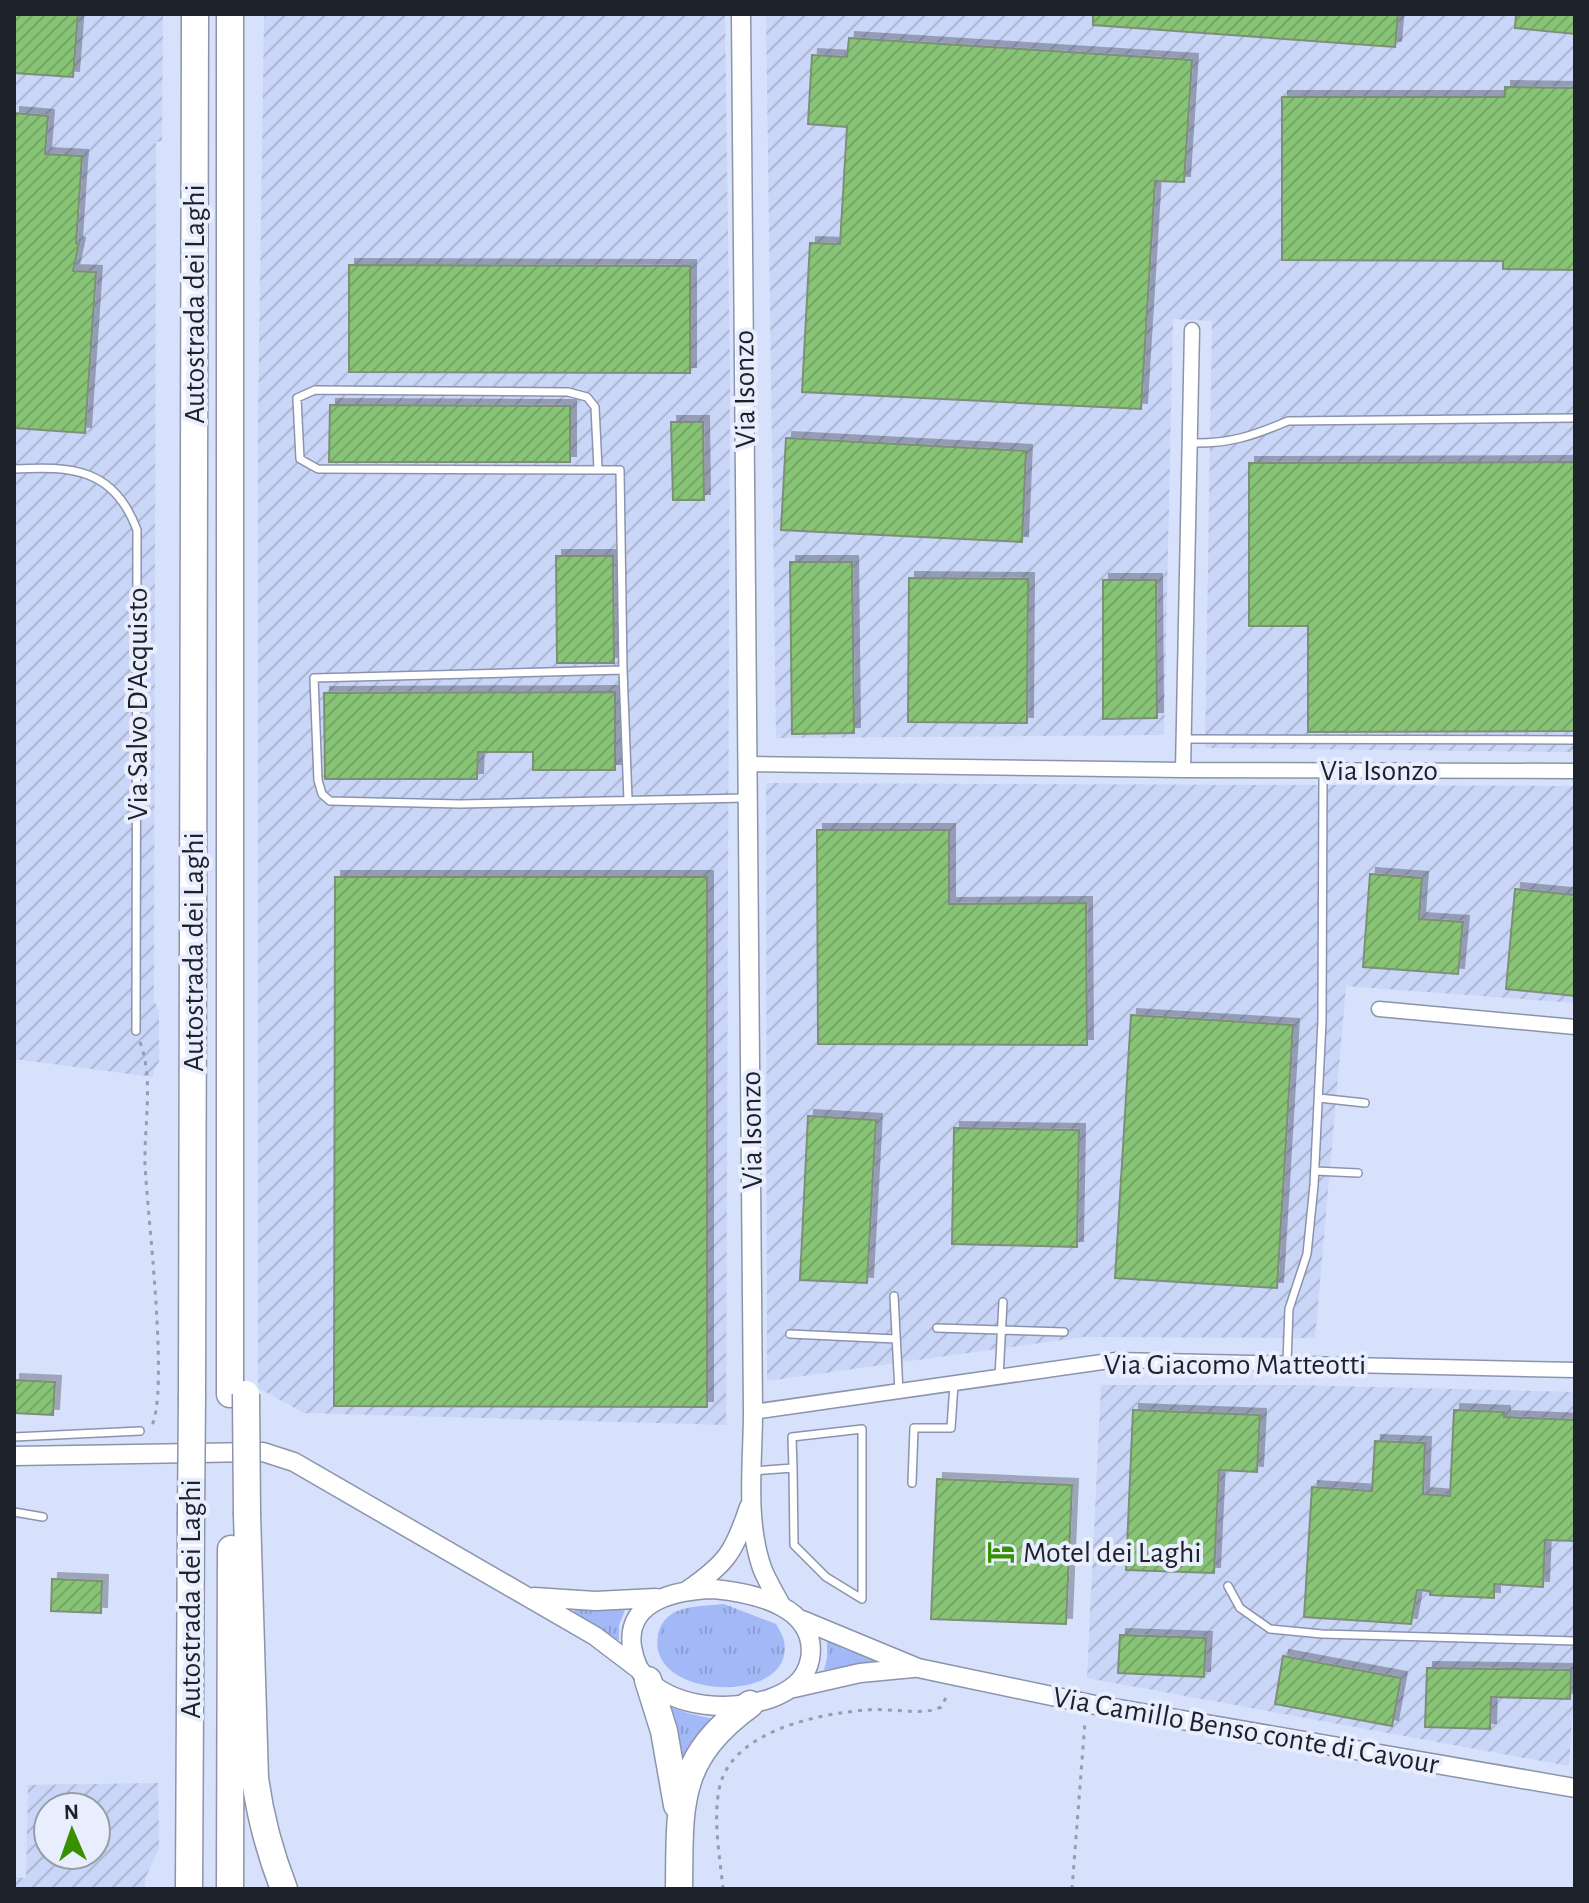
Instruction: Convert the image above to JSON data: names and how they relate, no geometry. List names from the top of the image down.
{
  "streets": {
    "highway": ["Autostrada dei Laghi"],
    "street": ["Via Isonzo", "Via Giacomo Matteotti", "Via Camillo Benso conte di Cavour"],
    "lane": ["Via Salvo D'Acquisto"]
  },
  "crossings": [
    ["Via Isonzo", "Via Giacomo Matteotti"],
    ["Via Isonzo", "Via Camillo Benso conte di Cavour"]
  ],
  "places": {
    "hotel": ["Motel dei Laghi"]
  },
  "north": "top"
}
